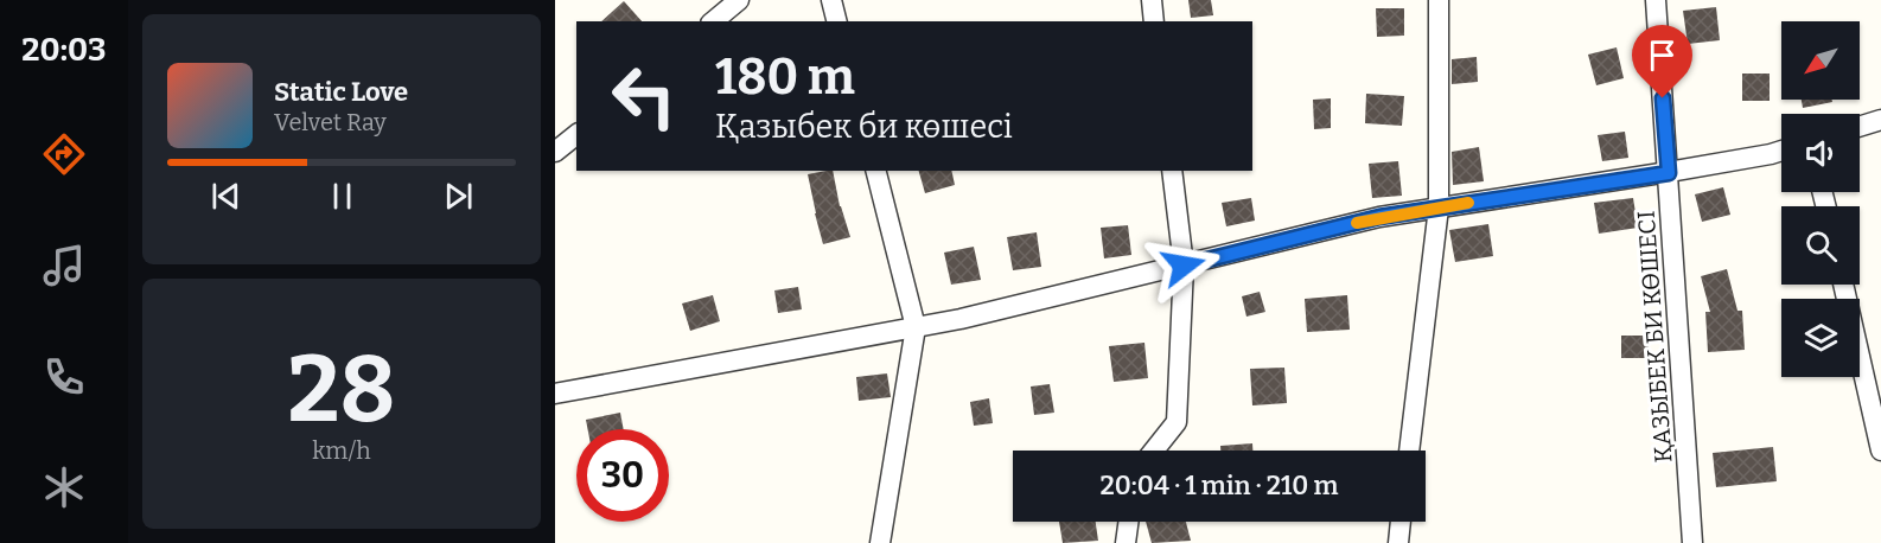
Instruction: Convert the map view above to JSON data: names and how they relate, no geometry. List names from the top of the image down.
{
  "streets": {
    "street": ["ҚАЗЫБЕК БИ КӨШЕСІ"]
  },
  "north": "bottom left",
  "page": {
    "tabs": "20:03",
    "turn": ["180 m", "Қазыбек би көшесі"],
    "song": ["Static Love", "Velvet Ray"],
    "tile": ["28", "km/h"],
    "limit": "30",
    "trip": "20:04 · 1 min · 210 m"
  }
}
